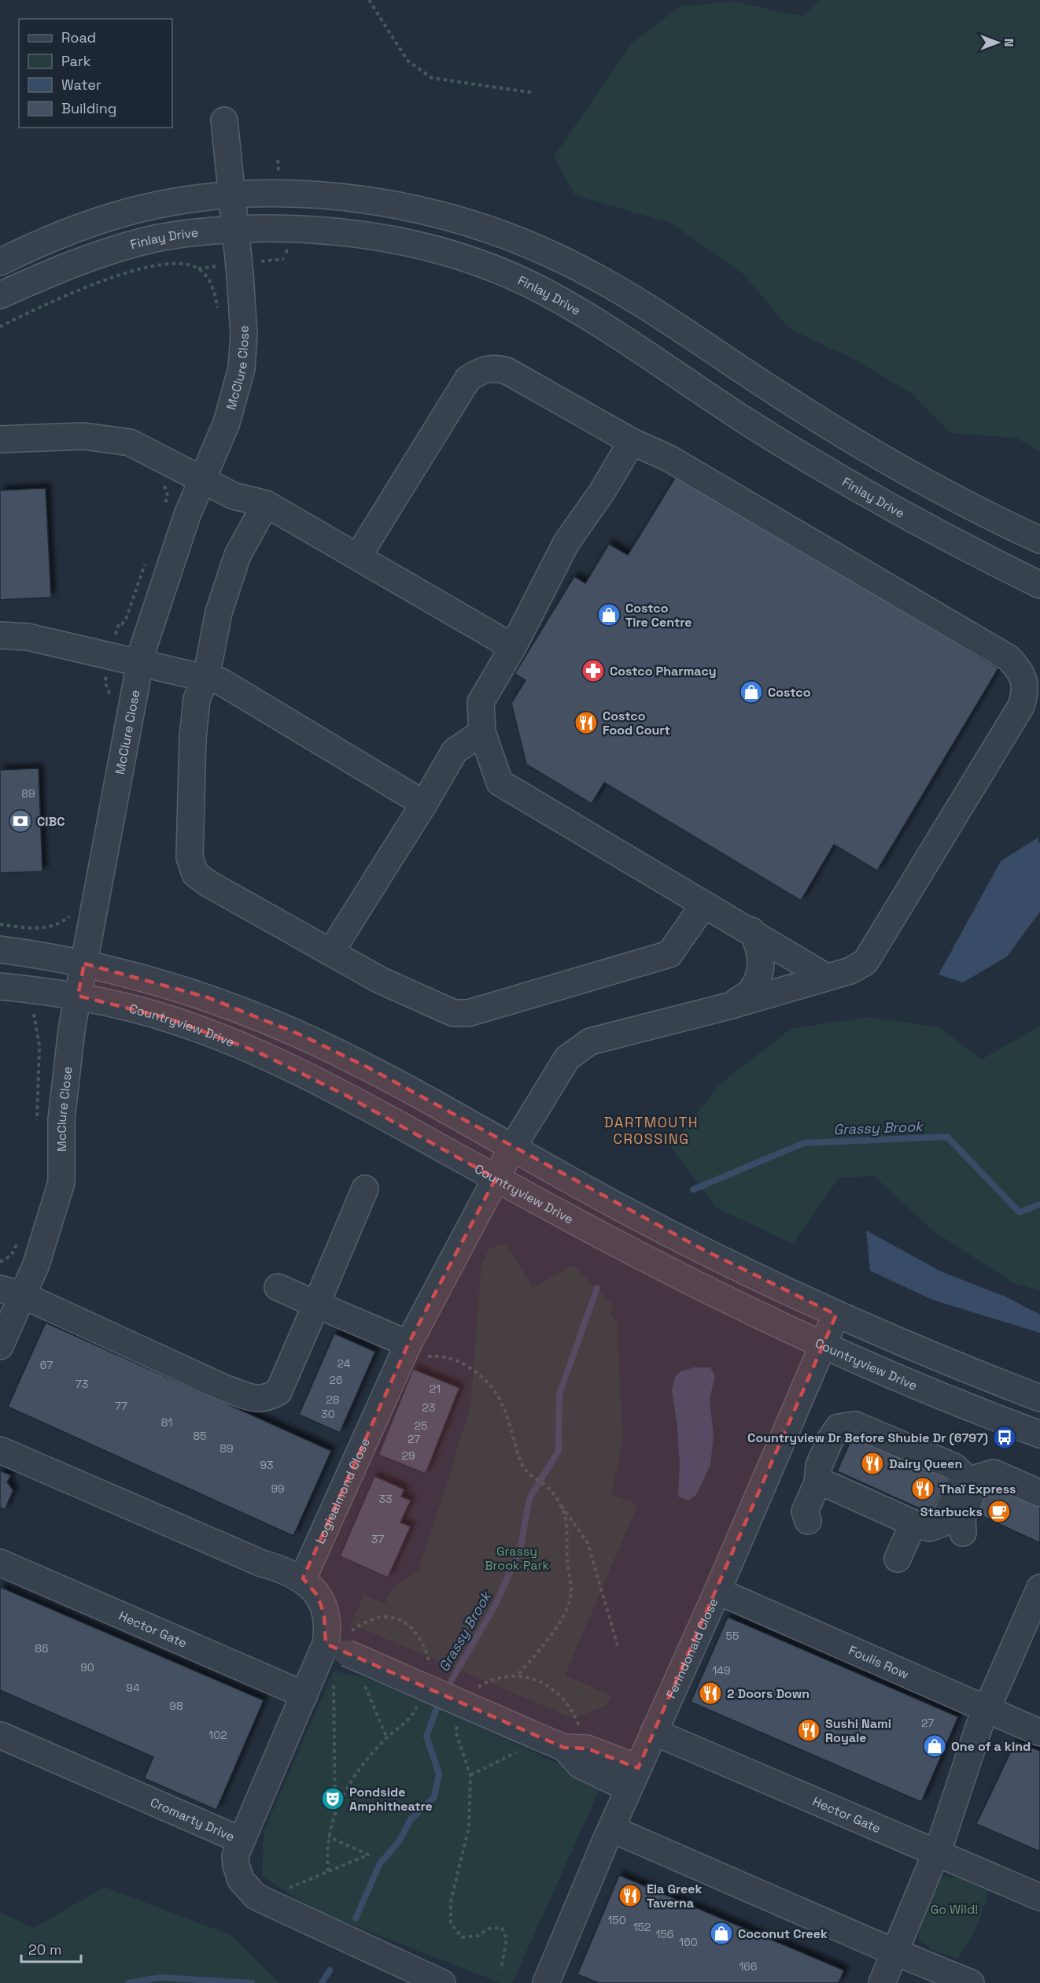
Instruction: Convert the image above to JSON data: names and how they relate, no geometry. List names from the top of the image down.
{
  "streets": {
    "street": [
      "Finlay Drive",
      "McClure Close",
      "Countryview Drive",
      "Logiealmond Close",
      "Hector Gate",
      "Ferindonald Close",
      "Foulis Row",
      "Cromarty Drive"
    ]
  },
  "crossings": [
    ["Finlay Drive", "McClure Close"],
    ["McClure Close", "Countryview Drive"],
    ["Countryview Drive", "Logiealmond Close"],
    ["Countryview Drive", "Ferindonald Close"],
    ["Hector Gate", "Ferindonald Close"],
    ["Ferindonald Close", "Foulis Row"]
  ],
  "districts": ["DARTMOUTH CROSSING"],
  "water": ["Grassy Brook"],
  "parks": ["Grassy Brook Park", "Go Wild!"],
  "places": {
    "shop": [
      "Costco Tire Centre",
      "Costco",
      "One of a kind",
      "Coconut Creek"
    ],
    "pharmacy": ["Costco Pharmacy"],
    "restaurant": [
      "Costco Food Court",
      "Dairy Queen",
      "Thaï Express",
      "2 Doors Down",
      "Sushi Nami Royale",
      "Ela Greek Taverna"
    ],
    "bank": ["CIBC"],
    "bus stop": ["Countryview Dr Before Shubie Dr (6797)"],
    "cafe": ["Starbucks"],
    "theatre": ["Pondside Amphitheatre"]
  },
  "house_numbers": [
    "89",
    "24",
    "67",
    "26",
    "73",
    "21",
    "28",
    "77",
    "23",
    "30",
    "81",
    "25",
    "85",
    "27",
    "89",
    "29",
    "93",
    "99",
    "33",
    "37",
    "55",
    "86",
    "90",
    "149",
    "94",
    "98",
    "27",
    "102",
    "150",
    "152",
    "156",
    "160",
    "166"
  ],
  "legend": [
    "Road",
    "Park",
    "Water",
    "Building"
  ],
  "scale_bar": "20 m",
  "north": "right"
}
